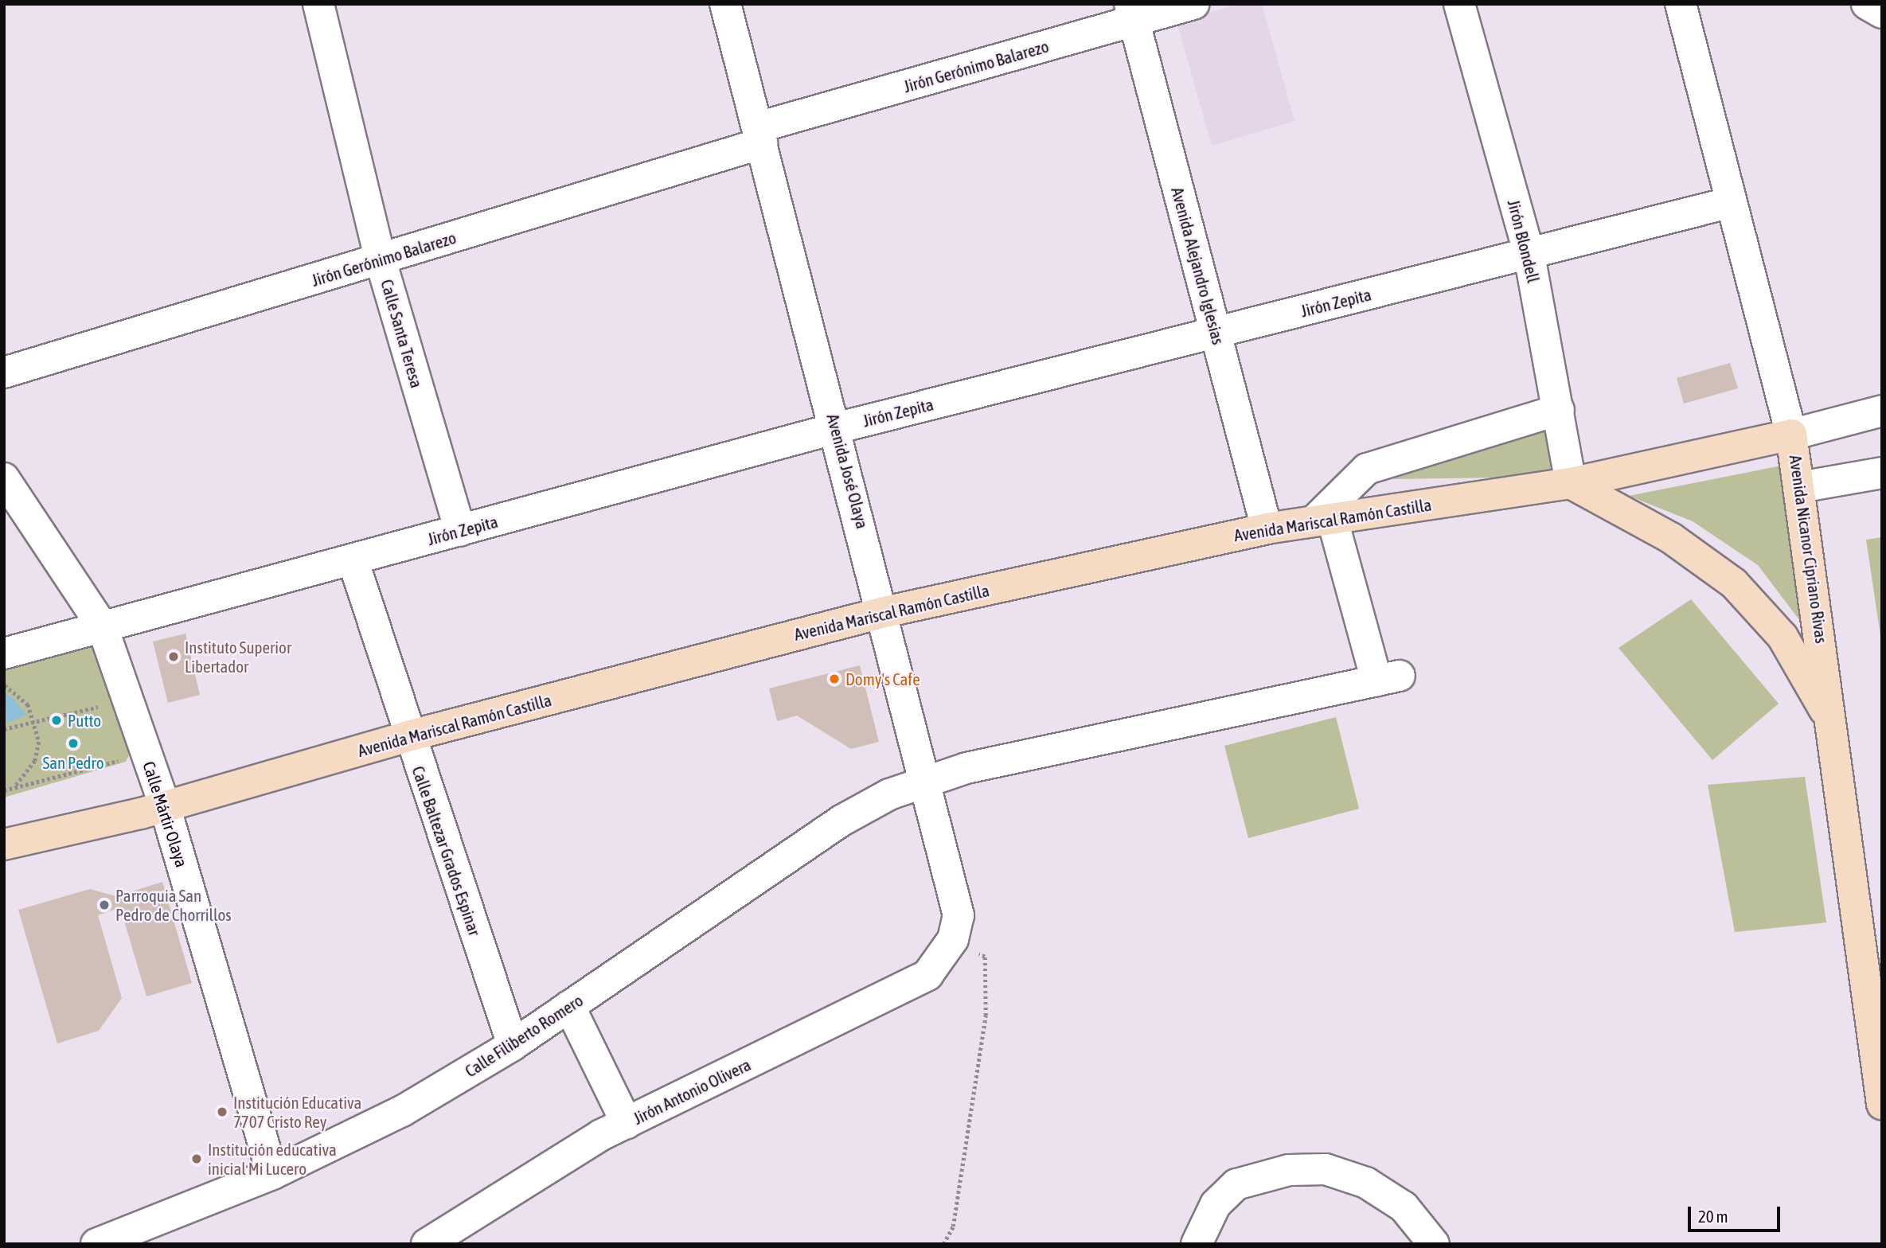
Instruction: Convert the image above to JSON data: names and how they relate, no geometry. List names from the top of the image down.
{
  "streets": {
    "main road": ["Avenida Mariscal Ramón Castilla", "Avenida Nicanor Cipriano Rivas"],
    "street": [
      "Jirón Gerónimo Balarezo",
      "Jirón Blondell",
      "Avenida Alejandro Iglesias",
      "Jirón Zepita",
      "Calle Santa Teresa",
      "Avenida José Olaya",
      "Calle Mártir Olaya",
      "Calle Baltezar Grados Espinar",
      "Calle Filiberto Romero",
      "Jirón Antonio Olivera"
    ]
  },
  "crossings": [
    ["Jirón Gerónimo Balarezo", "Avenida Alejandro Iglesias"],
    ["Jirón Gerónimo Balarezo", "Calle Santa Teresa"],
    ["Jirón Gerónimo Balarezo", "Avenida José Olaya"],
    ["Jirón Blondell", "Jirón Zepita"],
    ["Jirón Blondell", "Avenida Mariscal Ramón Castilla"],
    ["Avenida Alejandro Iglesias", "Jirón Zepita"],
    ["Avenida Alejandro Iglesias", "Avenida Mariscal Ramón Castilla"],
    ["Jirón Zepita", "Calle Santa Teresa"],
    ["Jirón Zepita", "Avenida José Olaya"],
    ["Jirón Zepita", "Avenida Nicanor Cipriano Rivas"],
    ["Jirón Zepita", "Calle Mártir Olaya"],
    ["Jirón Zepita", "Calle Baltezar Grados Espinar"],
    ["Avenida José Olaya", "Avenida Mariscal Ramón Castilla"],
    ["Avenida José Olaya", "Calle Filiberto Romero"],
    ["Avenida José Olaya", "Jirón Antonio Olivera"],
    ["Avenida Mariscal Ramón Castilla", "Avenida Nicanor Cipriano Rivas"],
    ["Avenida Mariscal Ramón Castilla", "Calle Mártir Olaya"],
    ["Avenida Mariscal Ramón Castilla", "Calle Baltezar Grados Espinar"],
    ["Avenida Mariscal Ramón Castilla", "Calle Filiberto Romero"],
    ["Calle Mártir Olaya", "Calle Filiberto Romero"],
    ["Calle Baltezar Grados Espinar", "Calle Filiberto Romero"]
  ],
  "places": [
    "Instituto Superior Libertador",
    "Domy's Cafe",
    "Putto",
    "San Pedro",
    "Parroquia San Pedro de Chorrillos",
    "Institución Educativa 7707 Cristo Rey",
    "Institución educativa inicial Mi Lucero"
  ],
  "scale_bar": "20 m"
}
